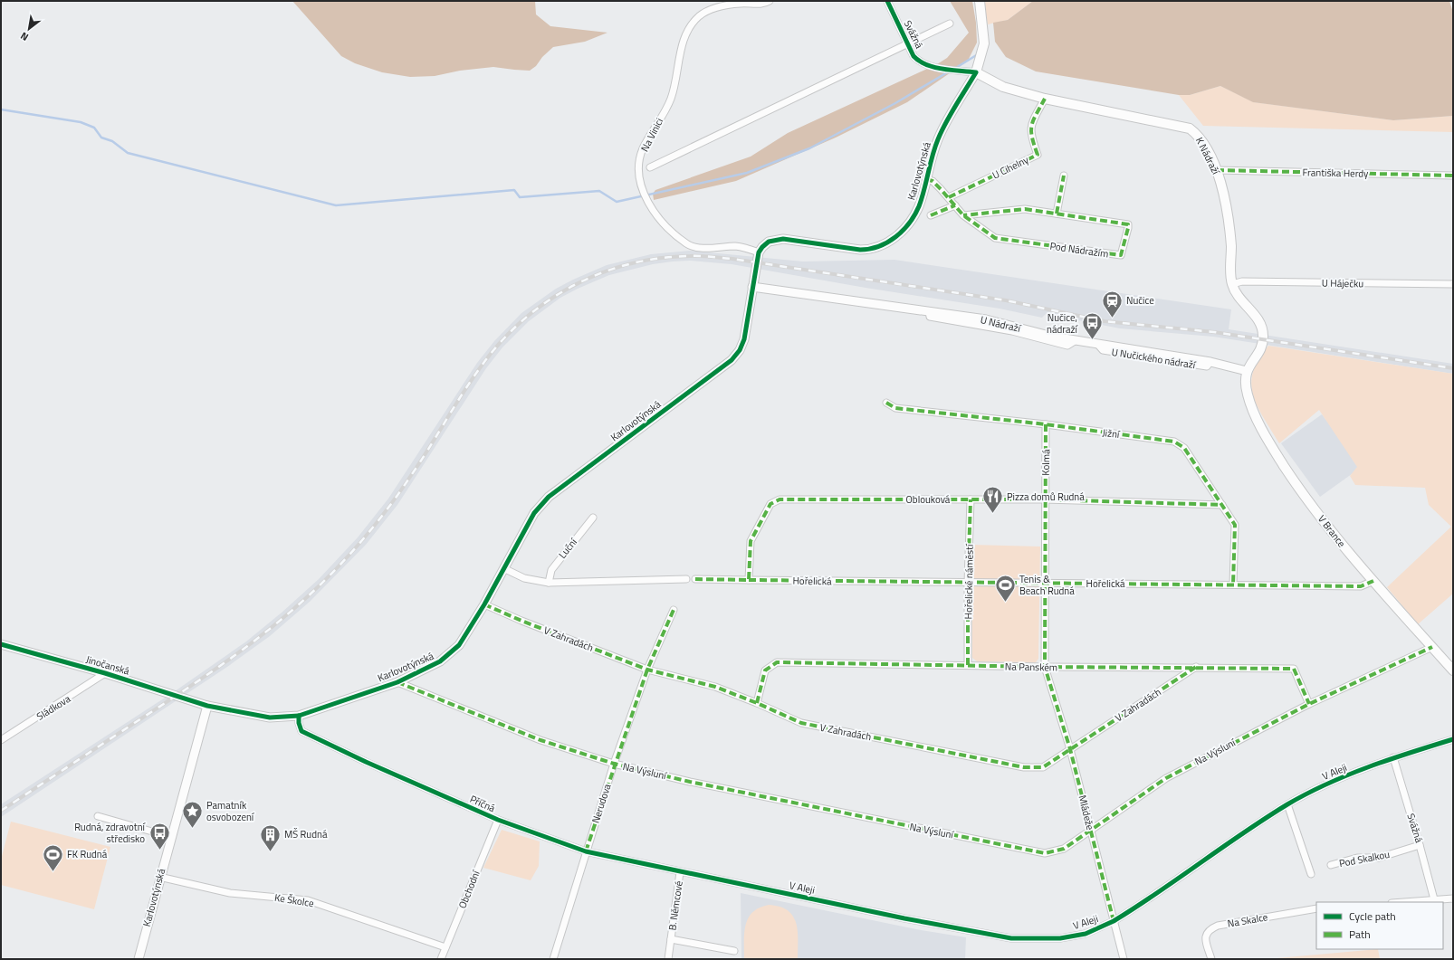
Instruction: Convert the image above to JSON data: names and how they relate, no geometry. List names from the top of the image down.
{
  "streets": {
    "main road": ["K Nádraží", "Karlovotýnská", "V Brance"],
    "street": [
      "Svážná",
      "Na Vinici",
      "U Cihelny",
      "Františka Herdy",
      "Pod Nádražím",
      "U Háječku",
      "U Nádraží",
      "Jižní",
      "Kolmá",
      "Oblouková",
      "Luční",
      "Hořelická",
      "Hořelické náměstí",
      "V Zahradách",
      "Jinočanská",
      "Na Panském",
      "Sládkova",
      "Na Výsluní",
      "V Aleji",
      "Příčná",
      "Nerudova",
      "Mládeže",
      "Pod Skalkou",
      "Obchodní",
      "Ke Školce",
      "B. Němcové",
      "Na Skalce"
    ]
  },
  "crossings": [
    ["Svážná", "K Nádraží"],
    ["Svážná", "Karlovotýnská"],
    ["Svážná", "V Aleji"],
    ["Svážná", "Pod Skalkou"],
    ["Na Vinici", "Karlovotýnská"],
    ["K Nádraží", "U Cihelny"],
    ["K Nádraží", "Karlovotýnská"],
    ["K Nádraží", "Františka Herdy"],
    ["K Nádraží", "U Háječku"],
    ["K Nádraží", "U Nádraží"],
    ["K Nádraží", "V Brance"],
    ["U Cihelny", "Pod Nádražím"],
    ["Karlovotýnská", "Pod Nádražím"],
    ["Karlovotýnská", "U Nádraží"],
    ["Karlovotýnská", "V Zahradách"],
    ["Karlovotýnská", "Jinočanská"],
    ["Karlovotýnská", "Na Výsluní"],
    ["Karlovotýnská", "Příčná"],
    ["Karlovotýnská", "Ke Školce"],
    ["U Nádraží", "V Brance"],
    ["Jižní", "Kolmá"],
    ["Jižní", "Oblouková"],
    ["Jižní", "Hořelická"],
    ["Kolmá", "Oblouková"],
    ["Oblouková", "Hořelická"],
    ["Oblouková", "Hořelické náměstí"],
    ["V Brance", "Hořelická"],
    ["V Brance", "Na Výsluní"],
    ["Hořelická", "Hořelické náměstí"],
    ["Hořelické náměstí", "Na Panském"],
    ["V Zahradách", "Na Panském"],
    ["V Zahradách", "Nerudova"],
    ["V Zahradách", "Mládeže"],
    ["Jinočanská", "Sládkova"],
    ["Na Panském", "Na Výsluní"],
    ["Na Panském", "Mládeže"],
    ["Na Výsluní", "Nerudova"],
    ["Na Výsluní", "Mládeže"],
    ["V Aleji", "Příčná"],
    ["V Aleji", "Mládeže"],
    ["V Aleji", "B. Němcové"],
    ["Příčná", "Nerudova"],
    ["Příčná", "Obchodní"],
    ["Příčná", "B. Němcové"],
    ["Obchodní", "Ke Školce"]
  ],
  "places": {
    "station": ["Nučice"],
    "bus stop": ["Nučice, nádraží", "Rudná, zdravotní středisko"],
    "restaurant": ["Pizza domů Rudná"],
    "sports": ["Tenis & Beach Rudná", "FK Rudná"],
    "place": ["Pamatník osvobození"],
    "building": ["MŠ Rudná"]
  },
  "legend": ["Cycle path", "Path"],
  "north": "bottom left"
}
